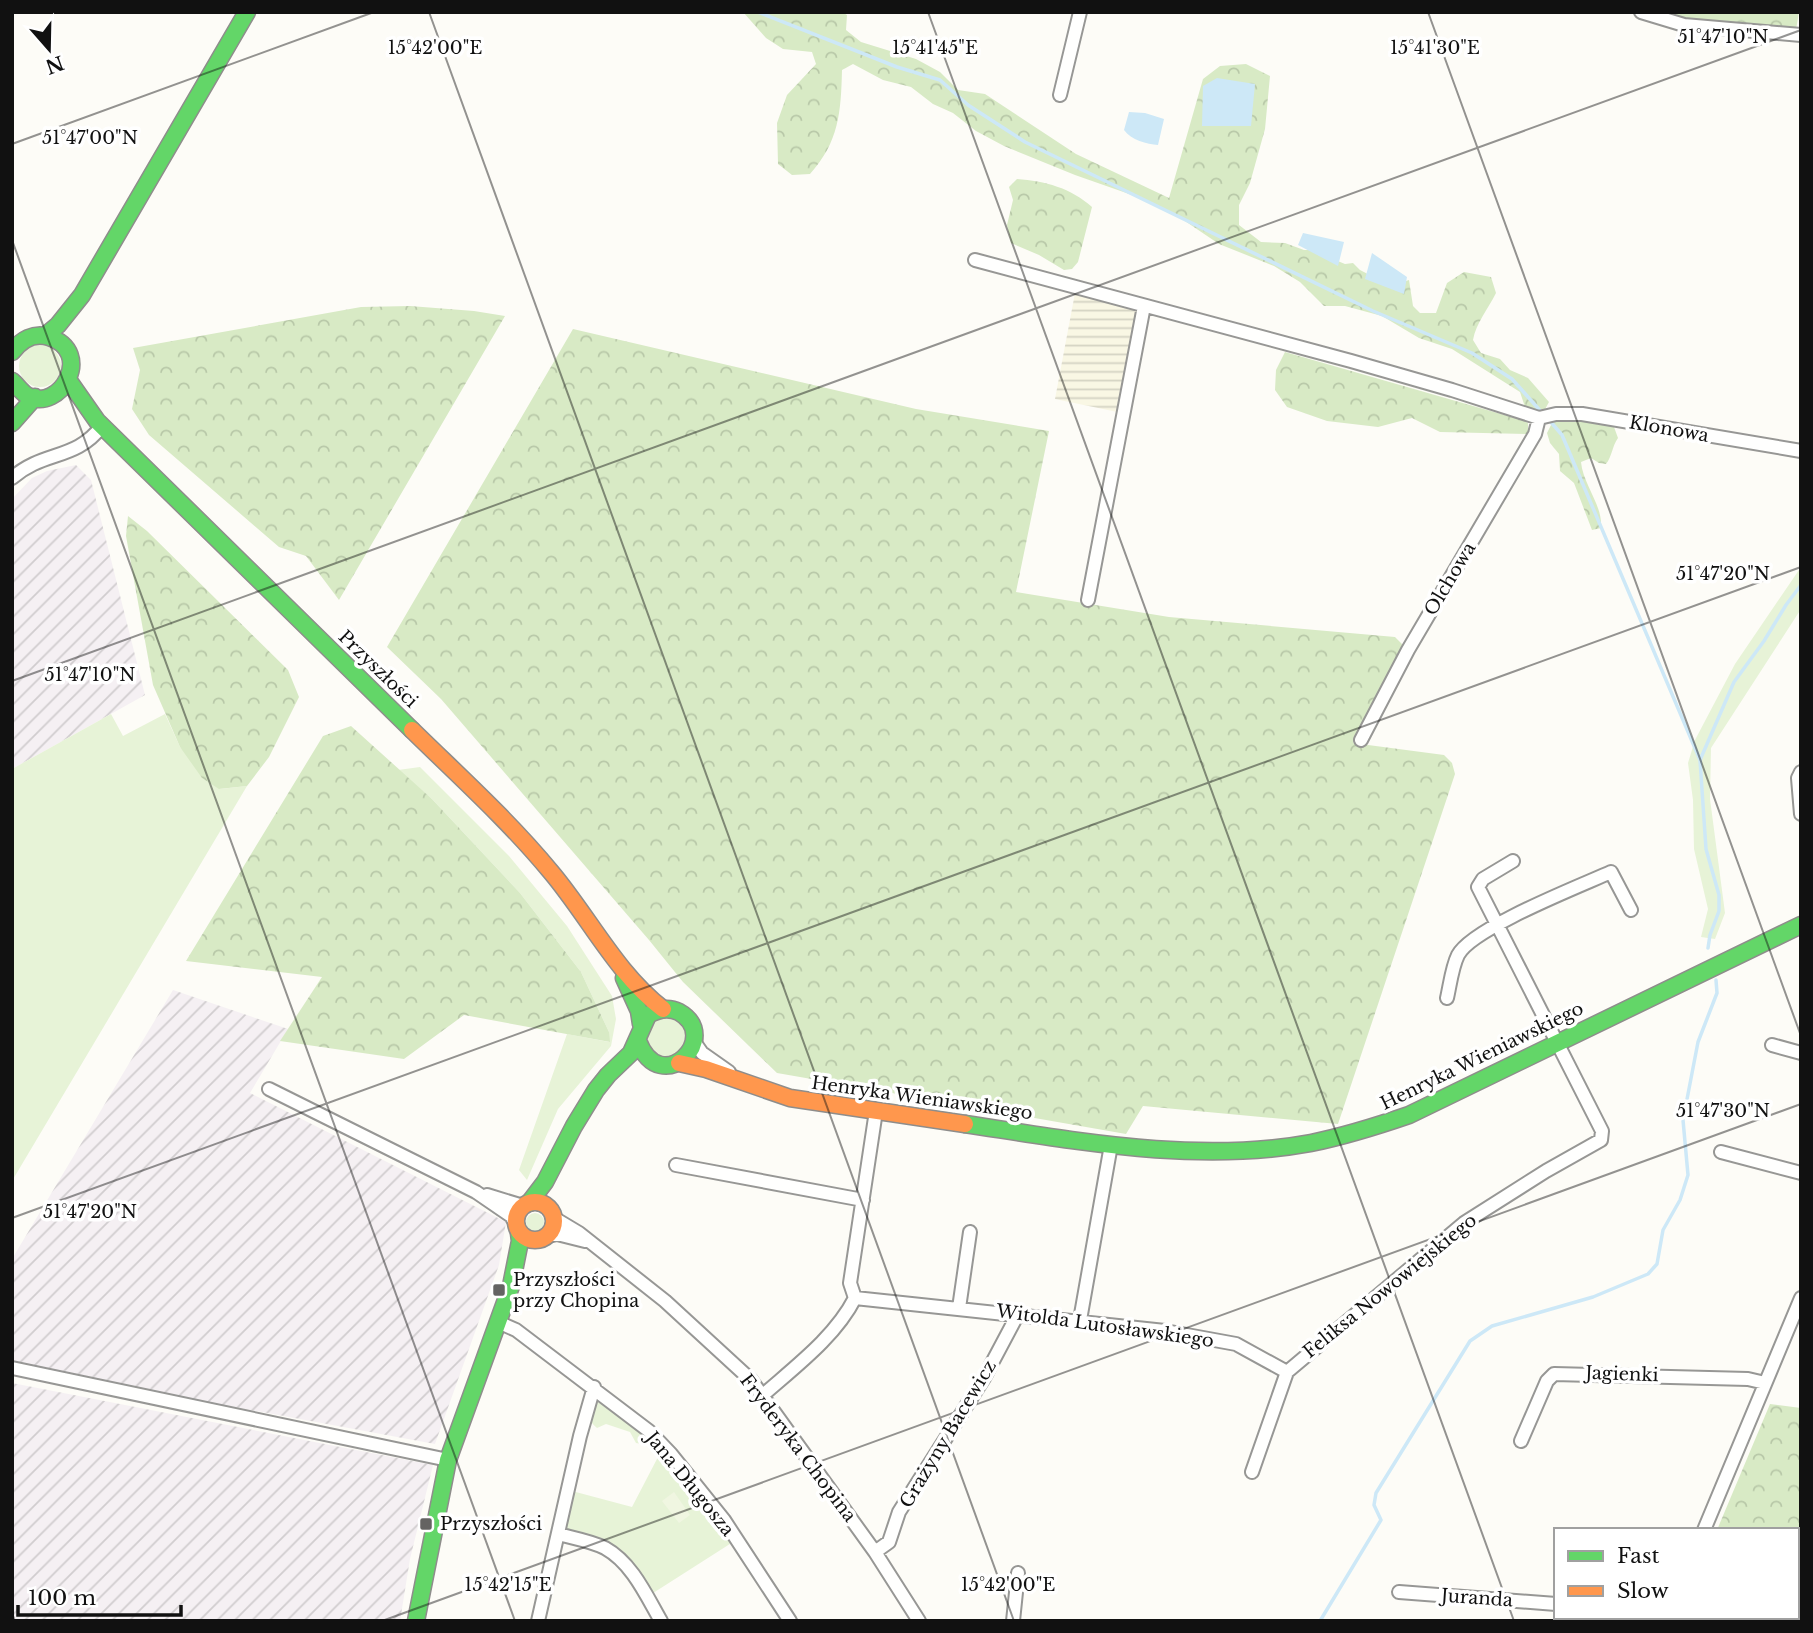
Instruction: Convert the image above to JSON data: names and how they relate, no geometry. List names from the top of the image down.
{
  "streets": {
    "street": [
      "Klonowa",
      "Olchowa",
      "Przyszłości",
      "Henryka Wieniawskiego",
      "Feliksa Nowowiejskiego",
      "Witolda Lutosławskiego",
      "Jagienki",
      "Grażyny Bacewicz",
      "Fryderyka Chopina",
      "Jana Długosza",
      "Juranda"
    ]
  },
  "crossings": [
    ["Klonowa", "Olchowa"],
    ["Przyszłości", "Henryka Wieniawskiego"],
    ["Henryka Wieniawskiego", "Feliksa Nowowiejskiego"],
    ["Feliksa Nowowiejskiego", "Witolda Lutosławskiego"],
    ["Witolda Lutosławskiego", "Grażyny Bacewicz"],
    ["Grażyny Bacewicz", "Fryderyka Chopina"]
  ],
  "places": {
    "transit": ["Przyszłości przy Chopina", "Przyszłości"]
  },
  "legend": ["Fast", "Slow"],
  "scale_bar": "100 m",
  "north": "bottom",
  "coordinates": [
    "51°47'10\"N",
    "15°42'00\"E",
    "15°41'45\"E",
    "15°41'30\"E",
    "51°47'00\"N",
    "51°47'20\"N",
    "51°47'30\"N",
    "15°42'15\"E"
  ]
}
